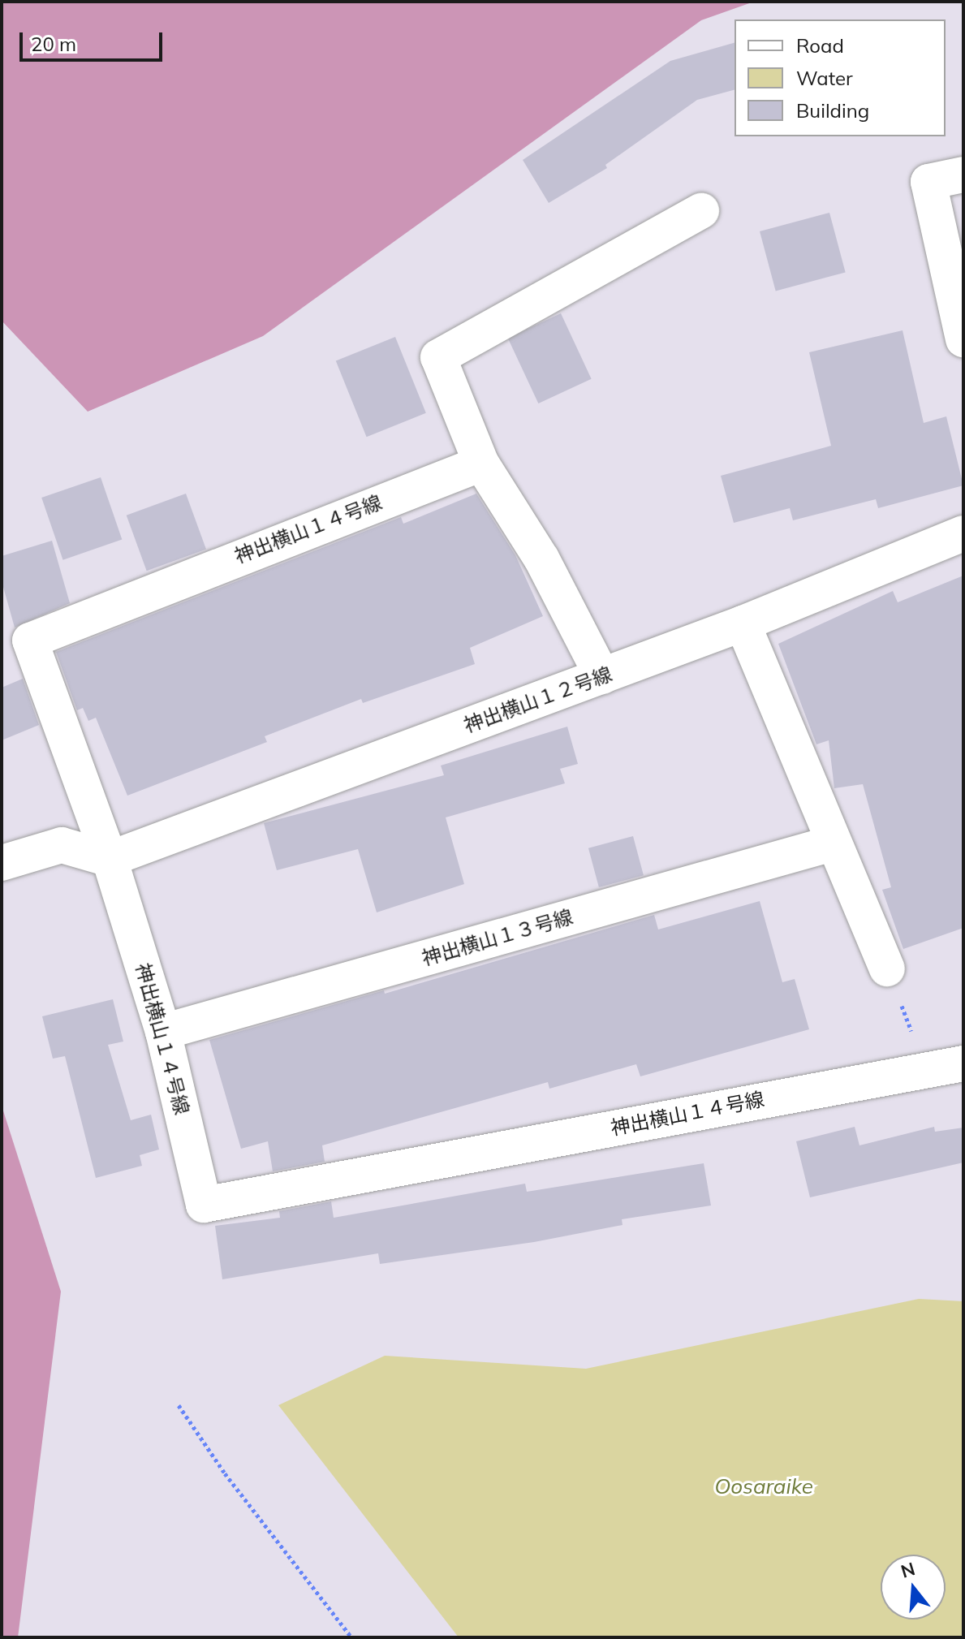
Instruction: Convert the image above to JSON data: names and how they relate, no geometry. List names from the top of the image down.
{
  "streets": {
    "street": ["神出横山１４号線", "神出横山１２号線", "神出横山１３号線"]
  },
  "crossings": [
    ["神出横山１４号線", "神出横山１２号線"],
    ["神出横山１４号線", "神出横山１３号線"]
  ],
  "water": ["Oosaraike"],
  "legend": ["Road", "Water", "Building"],
  "scale_bar": "20 m",
  "north": "top"
}
